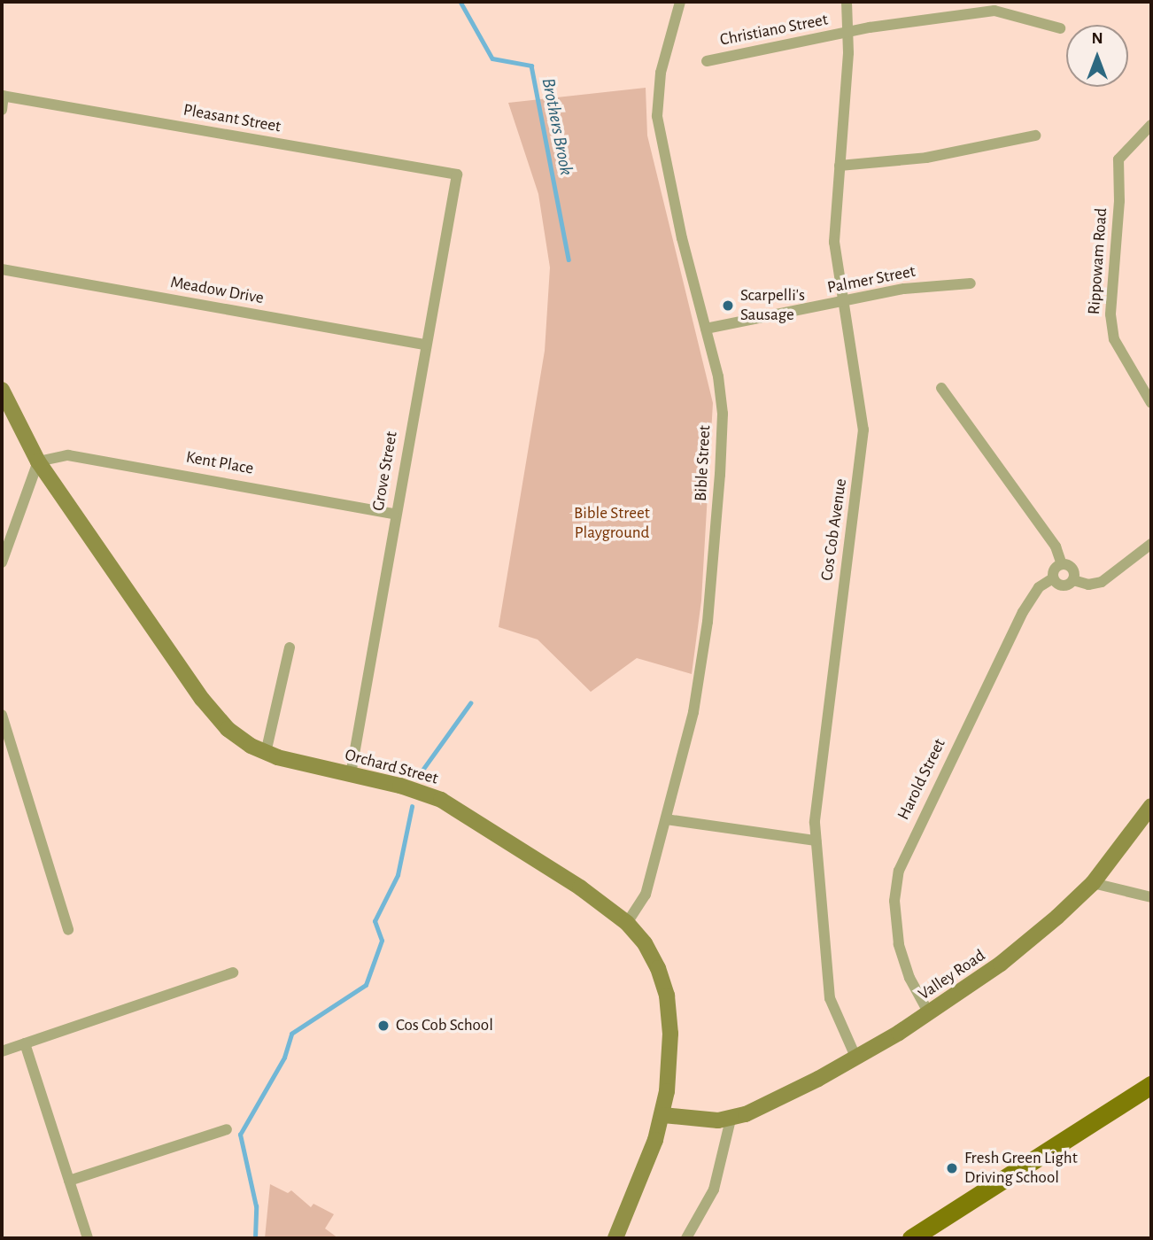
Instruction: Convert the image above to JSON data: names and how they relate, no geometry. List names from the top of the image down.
{
  "streets": {
    "street": [
      "Christiano Street",
      "Pleasant Street",
      "Rippowam Road",
      "Palmer Street",
      "Meadow Drive",
      "Kent Place",
      "Bible Street",
      "Grove Street",
      "Cos Cob Avenue",
      "Orchard Street",
      "Harold Street",
      "Valley Road"
    ]
  },
  "crossings": [
    ["Christiano Street", "Cos Cob Avenue"],
    ["Pleasant Street", "Grove Street"],
    ["Palmer Street", "Bible Street"],
    ["Palmer Street", "Cos Cob Avenue"],
    ["Meadow Drive", "Grove Street"],
    ["Kent Place", "Grove Street"],
    ["Kent Place", "Orchard Street"],
    ["Bible Street", "Orchard Street"],
    ["Grove Street", "Orchard Street"],
    ["Cos Cob Avenue", "Valley Road"],
    ["Orchard Street", "Valley Road"],
    ["Harold Street", "Valley Road"]
  ],
  "water": ["Brothers Brook"],
  "parks": ["Bible Street Playground"],
  "places": ["Scarpelli's Sausage", "Cos Cob School", "Fresh Green Light Driving School"],
  "north": "top"
}
